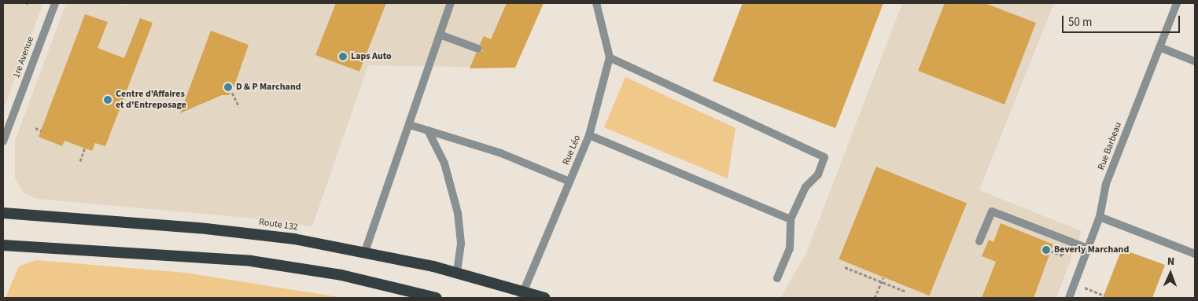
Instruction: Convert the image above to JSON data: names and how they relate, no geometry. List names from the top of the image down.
{
  "streets": {
    "highway": ["Route 132"],
    "street": ["1re Avenue", "Rue Barbeau", "Rue Léo"]
  },
  "crossings": [
    ["Rue Léo", "Route 132"]
  ],
  "places": [
    "Laps Auto",
    "D & P Marchand",
    "Centre d'Affaires et d'Entreposage",
    "Beverly Marchand"
  ],
  "scale_bar": "50 m",
  "north": "top"
}
